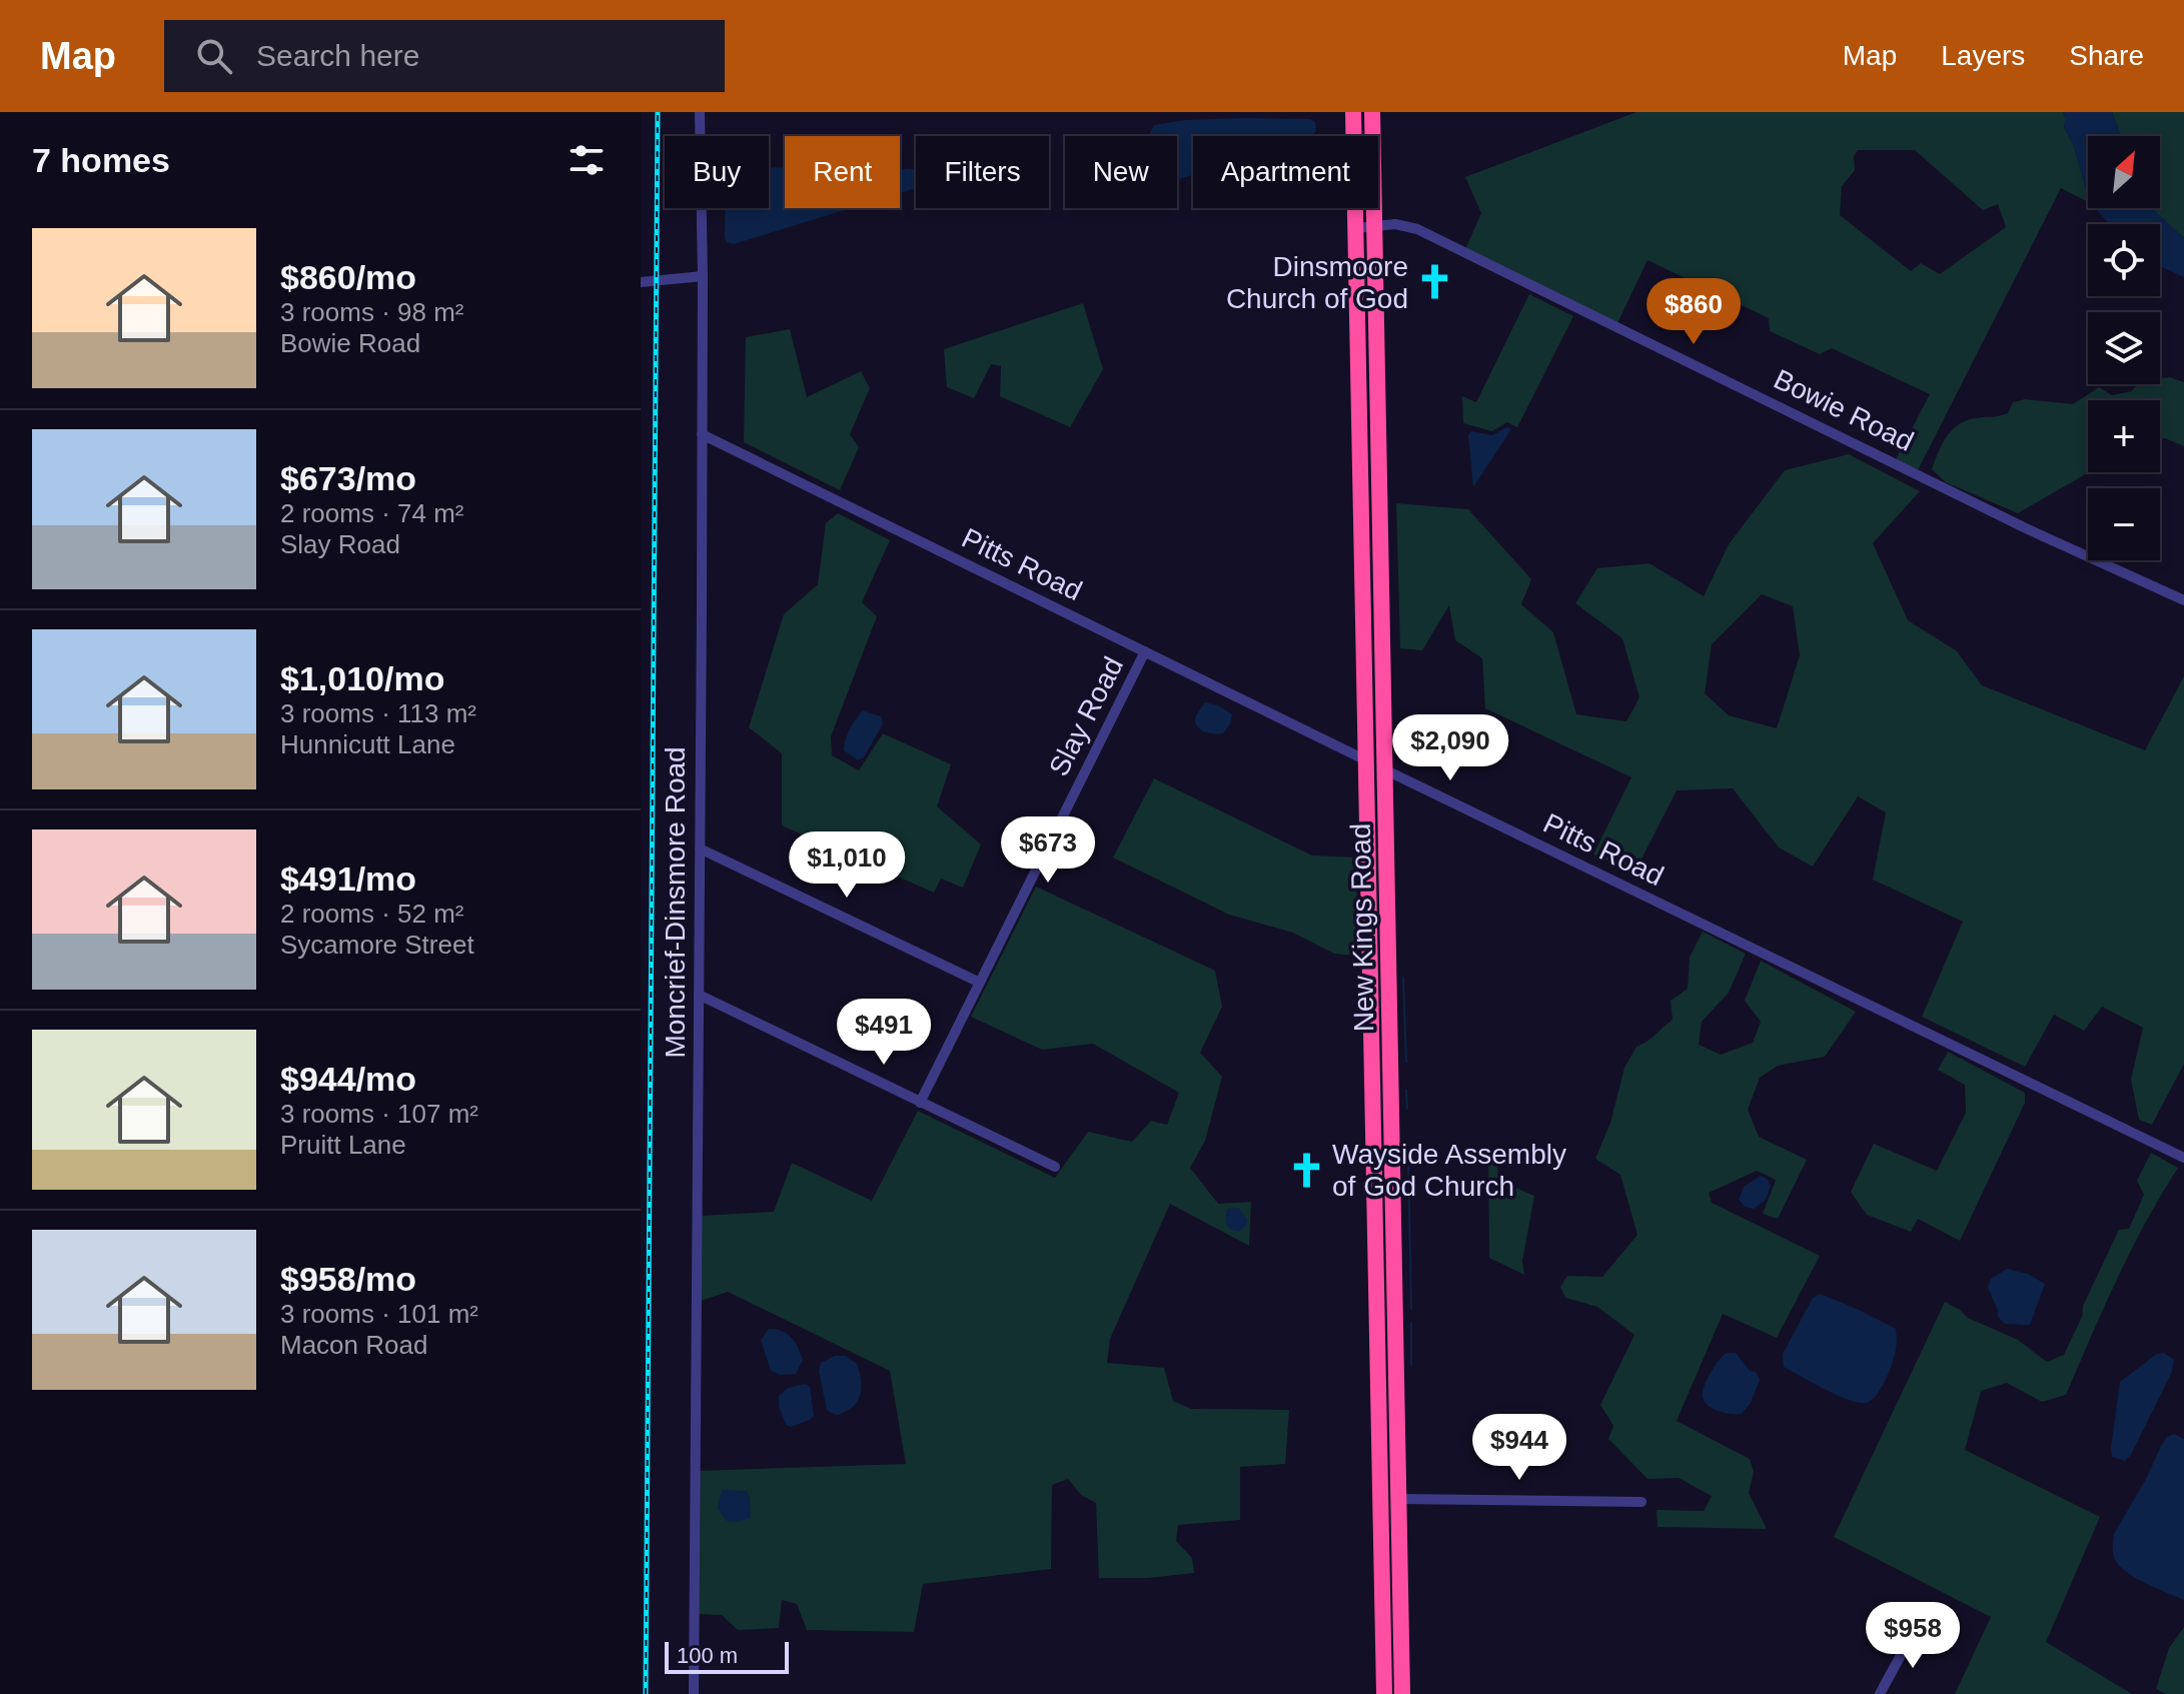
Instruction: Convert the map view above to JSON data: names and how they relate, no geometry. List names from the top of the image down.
{
  "streets": {
    "highway": ["New Kings Road"],
    "street": [
      "Bowie Road",
      "Pitts Road",
      "Slay Road",
      "Moncrief-Dinsmore Road"
    ]
  },
  "crossings": [
    ["Bowie Road", "New Kings Road"],
    ["Pitts Road", "Slay Road"],
    ["Pitts Road", "Moncrief-Dinsmore Road"],
    ["Pitts Road", "New Kings Road"]
  ],
  "places": {
    "church": ["Dinsmoore Church of God", "Wayside Assembly of God Church"]
  },
  "scale_bar": "100 m",
  "north": "top right",
  "page": {
    "header": "Map",
    "search": "Search here",
    "nav": ["Map", "Layers", "Share"],
    "heading": "7 homes",
    "map_buttons": ["+", "−"],
    "chip": [
      "Buy",
      "Rent",
      "Filters",
      "New",
      "Apartment"
    ],
    "list": [
      {
        "name": "$860/mo",
        "note": "3 rooms · 98 m² · Bowie Road"
      },
      {
        "name": "$673/mo",
        "note": "2 rooms · 74 m² · Slay Road"
      },
      {
        "name": "$1,010/mo",
        "note": "3 rooms · 113 m² · Hunnicutt Lane"
      },
      {
        "name": "$491/mo",
        "note": "2 rooms · 52 m² · Sycamore Street"
      },
      {
        "name": "$944/mo",
        "note": "3 rooms · 107 m² · Pruitt Lane"
      },
      {
        "name": "$958/mo",
        "note": "3 rooms · 101 m² · Macon Road"
      }
    ],
    "price": [
      "$860",
      "$2,090",
      "$673",
      "$1,010",
      "$491",
      "$944",
      "$958"
    ],
    "scale": "100 m"
  }
}
